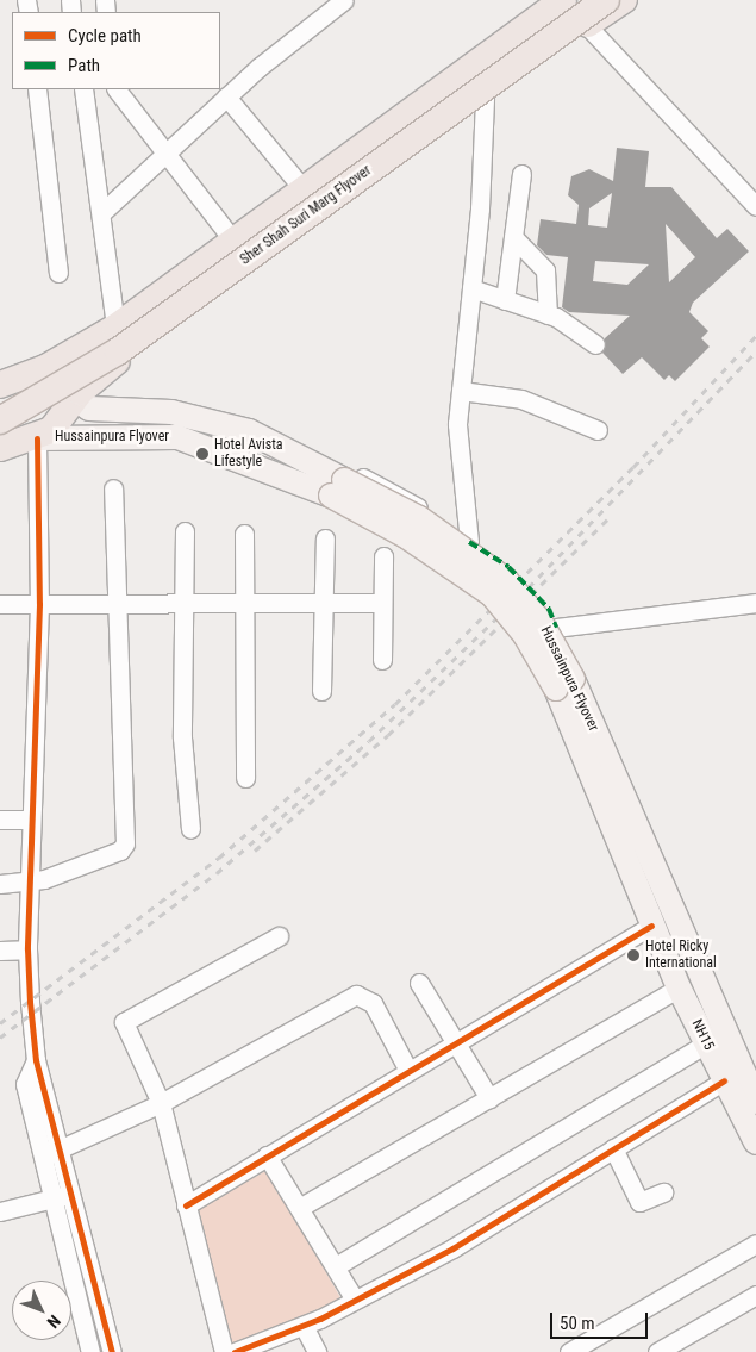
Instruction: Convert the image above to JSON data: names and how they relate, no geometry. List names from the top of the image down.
{
  "streets": {
    "highway": ["Sher Shah Suri Marg Flyover"],
    "main road": ["Hussainpura Flyover", "NH15"]
  },
  "crossings": [
    ["Hussainpura Flyover", "NH15"]
  ],
  "places": ["Hotel Avista Lifestyle", "Hotel Ricky International"],
  "legend": ["Cycle path", "Path"],
  "scale_bar": "50 m",
  "north": "bottom right"
}
